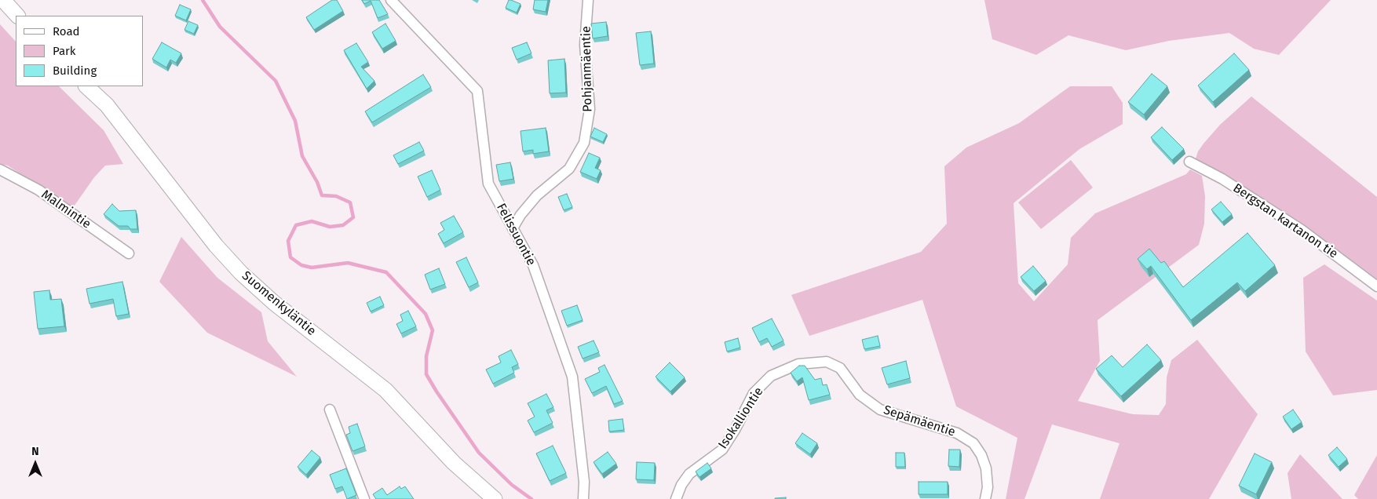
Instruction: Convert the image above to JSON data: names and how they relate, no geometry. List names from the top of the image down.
{
  "streets": {
    "street": [
      "Pohjanmäentie",
      "Malmintie",
      "Bergstan kartanon tie",
      "Felissuontie",
      "Suomenkyläntie",
      "Isokalliontie",
      "Sepämäentie"
    ]
  },
  "crossings": [
    ["Pohjanmäentie", "Felissuontie"],
    ["Isokalliontie", "Sepämäentie"]
  ],
  "legend": ["Road", "Park", "Building"],
  "north": "top"
}
